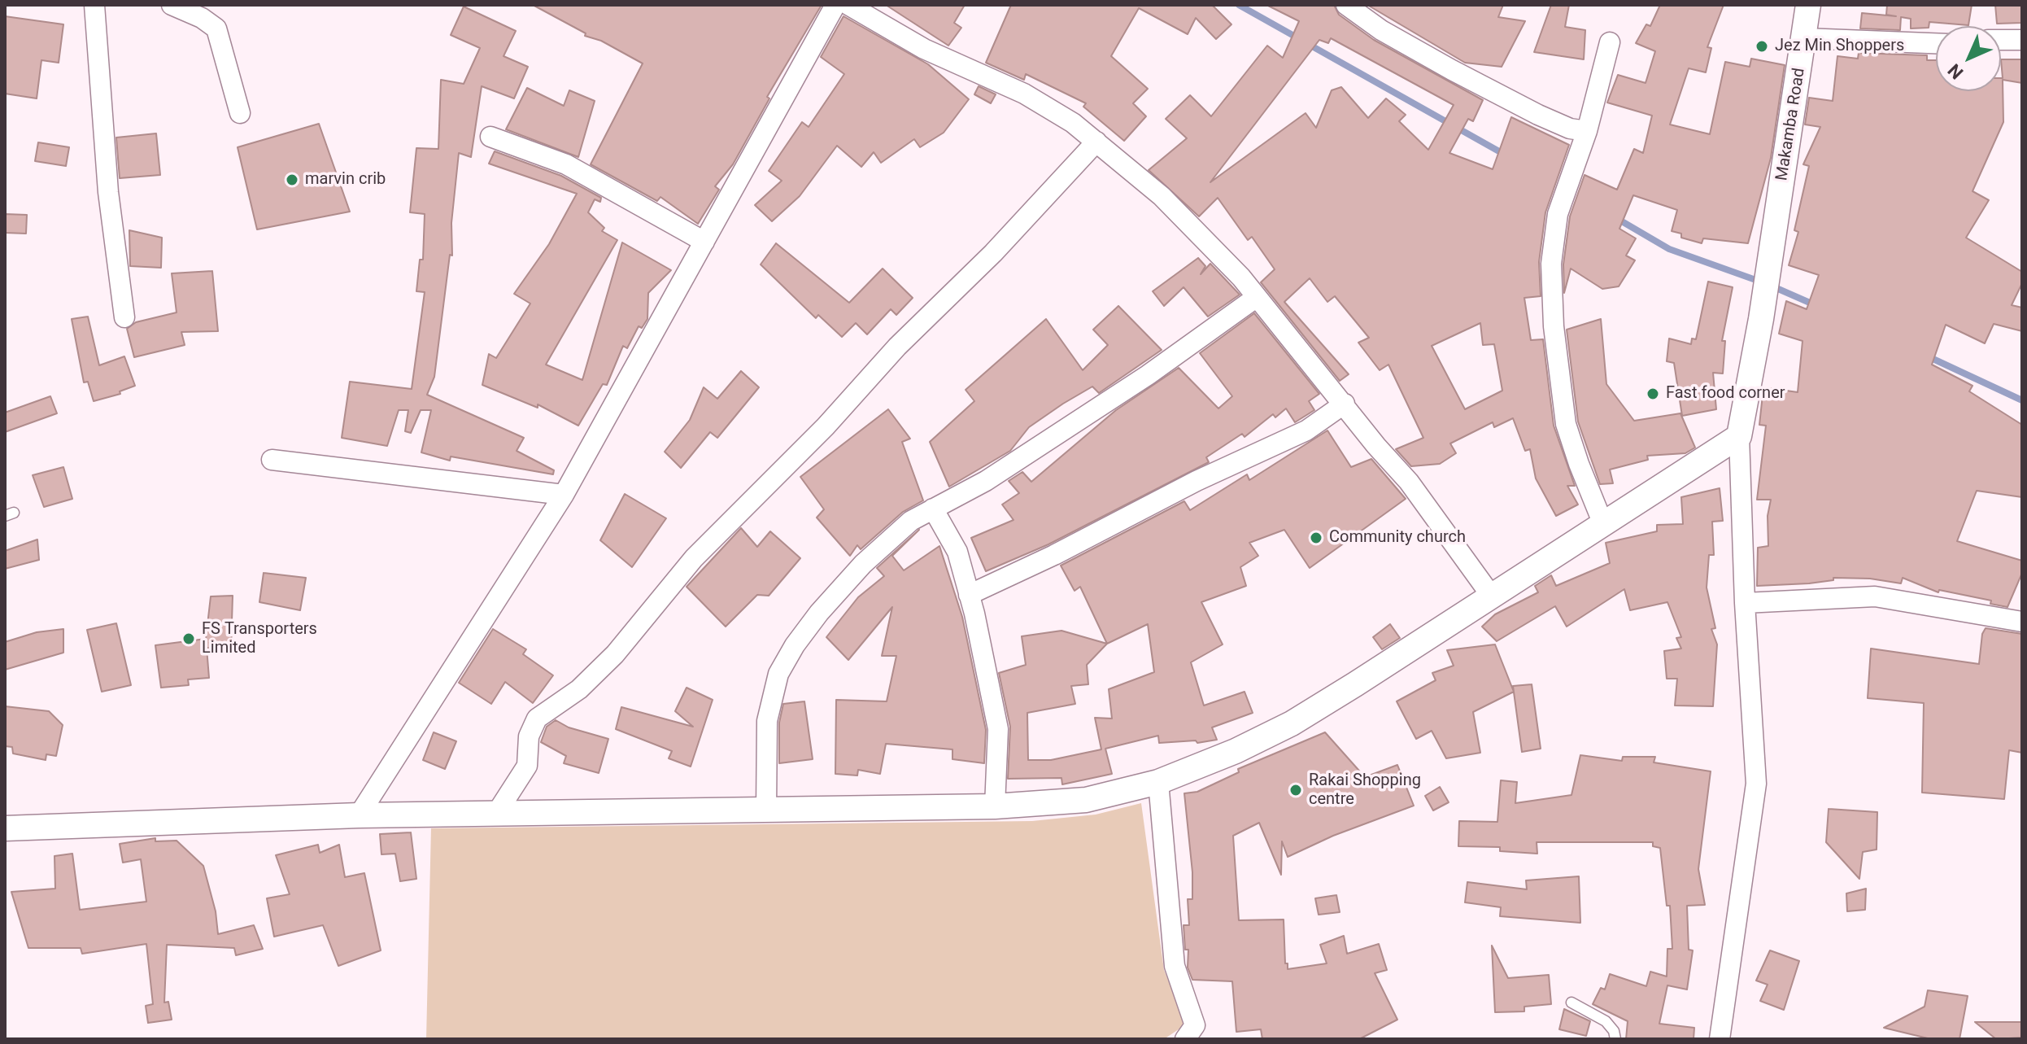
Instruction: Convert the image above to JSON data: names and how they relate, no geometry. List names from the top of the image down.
{
  "streets": {
    "street": ["Makamba Road"]
  },
  "places": [
    "Jez Min Shoppers",
    "marvin crib",
    "Fast food corner",
    "Community church",
    "FS Transporters Limited",
    "Rakai Shopping centre"
  ],
  "north": "bottom left"
}
